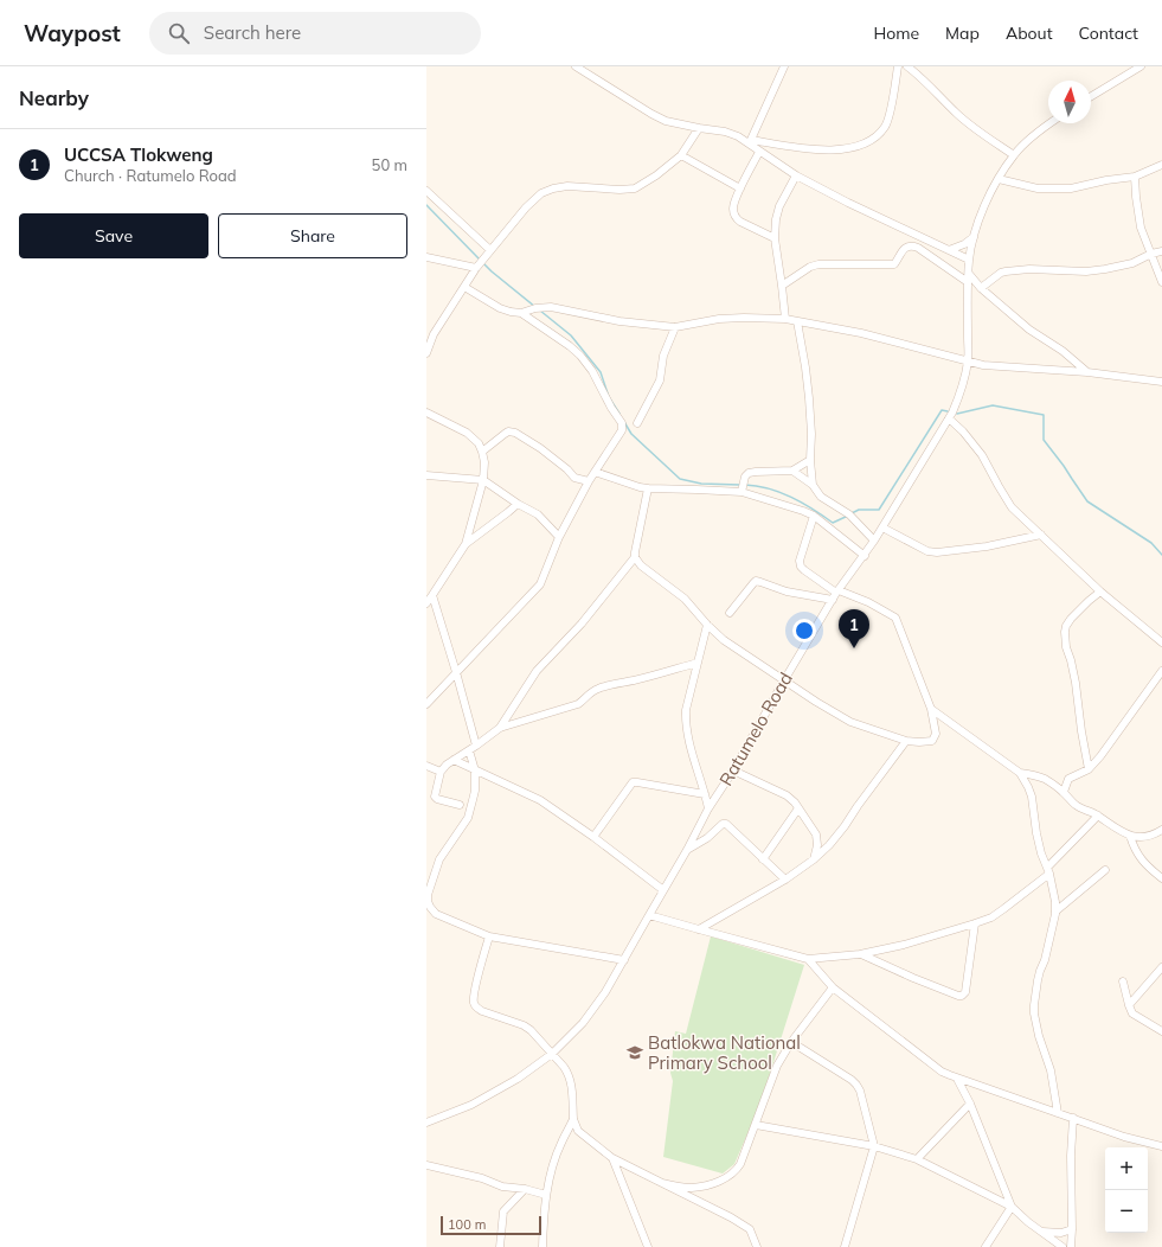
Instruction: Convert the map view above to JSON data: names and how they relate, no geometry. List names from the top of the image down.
{
  "streets": {
    "street": ["Ratumelo Road"]
  },
  "places": {
    "school or university": ["Batlokwa National Primary School"]
  },
  "scale_bar": "100 m",
  "north": "top",
  "page": {
    "header": "Waypost",
    "search": "Search here",
    "nav": [
      "Home",
      "Map",
      "About",
      "Contact"
    ],
    "heading": "Nearby",
    "list": [
      {
        "mark": "1",
        "name": "UCCSA Tlokweng",
        "note": "Church · Ratumelo Road",
        "value": "50 m"
      }
    ],
    "buttons": ["Save", "Share"],
    "pins": "1",
    "map_buttons": ["+", "−"],
    "scale": "100 m"
  }
}
